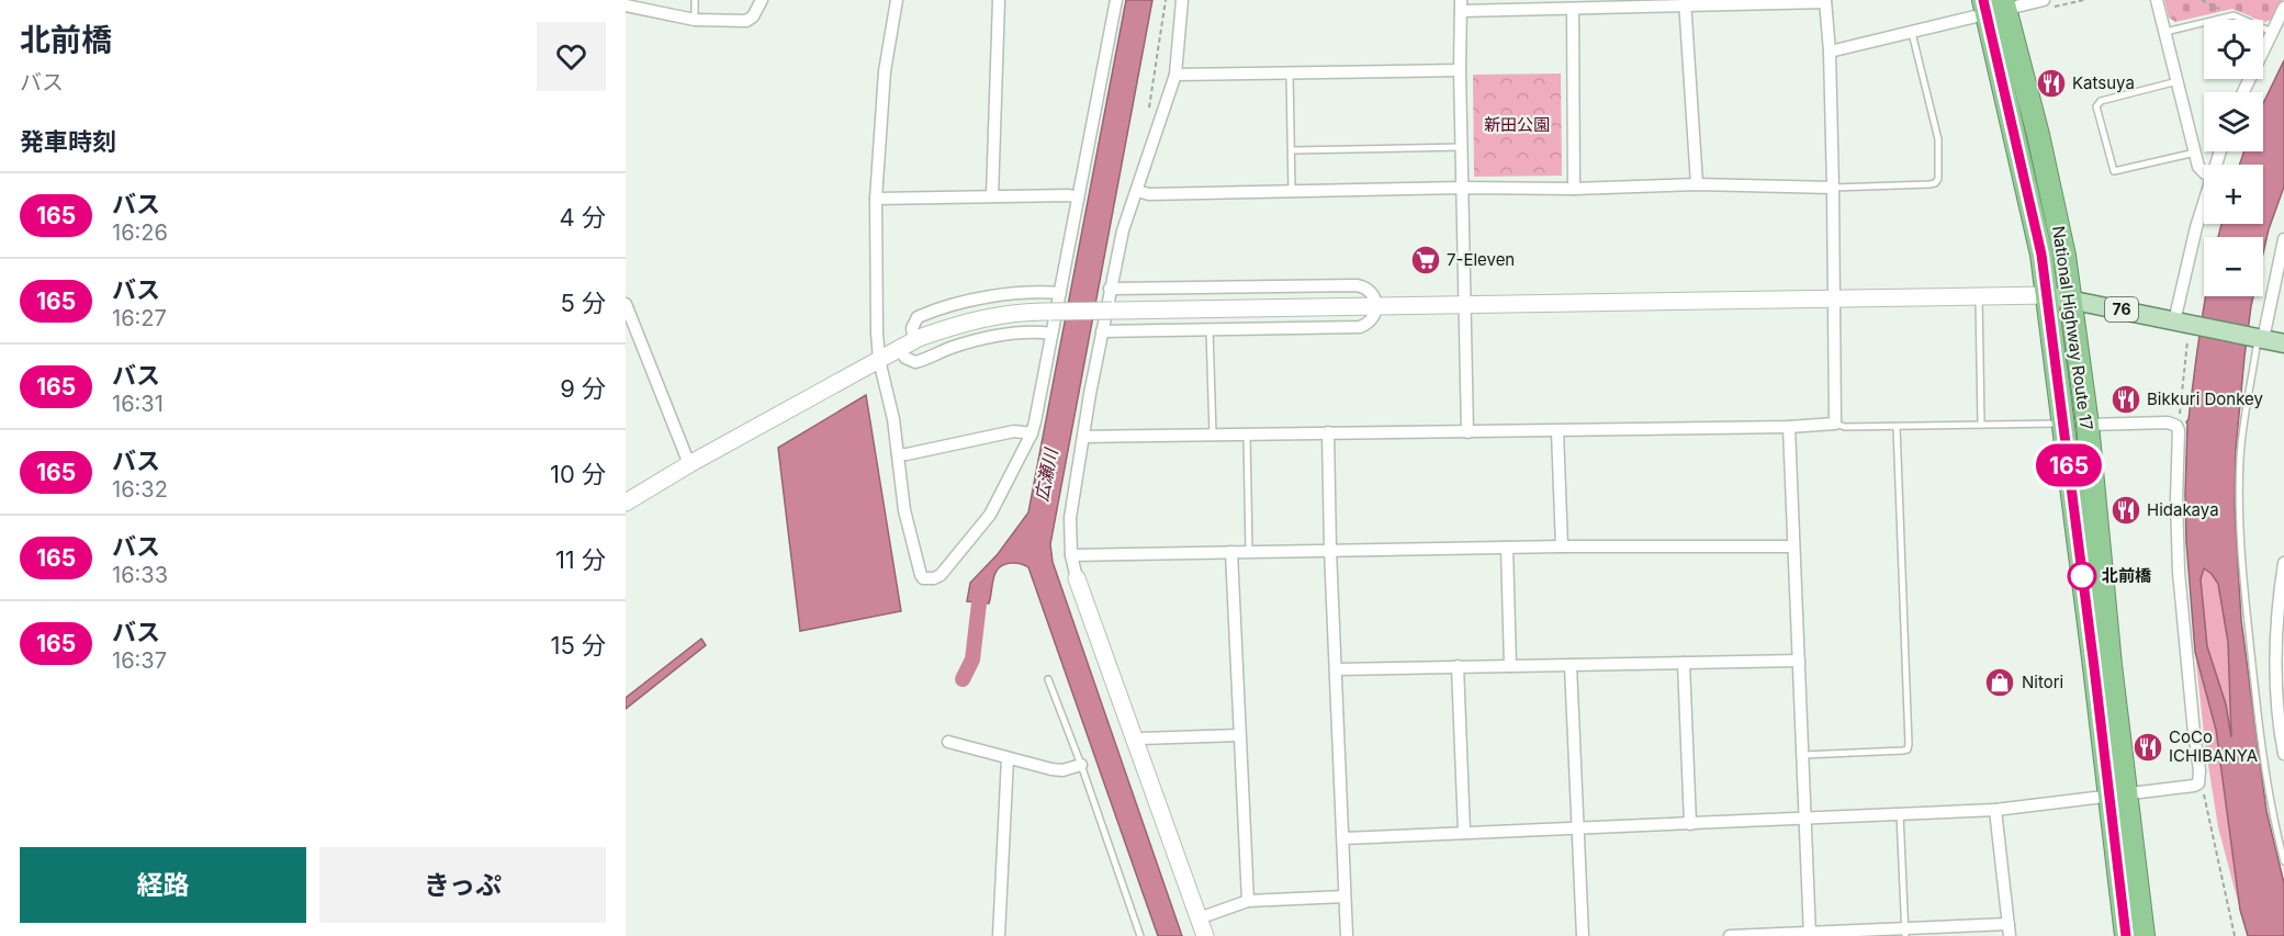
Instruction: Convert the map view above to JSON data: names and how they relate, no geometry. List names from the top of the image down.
{
  "streets": {
    "highway": ["National Highway Route 17"],
    "main road": ["76"]
  },
  "crossings": [
    ["76", "National Highway Route 17"]
  ],
  "water": ["広瀬川"],
  "parks": ["新田公園"],
  "places": {
    "restaurant": [
      "Katsuya",
      "Bikkuri Donkey",
      "Hidakaya",
      "CoCo ICHIBANYA"
    ],
    "supermarket": ["7-Eleven"],
    "other": ["北前橋"],
    "shop": ["Nitori"]
  },
  "lines": ["bus line 165"],
  "page": {
    "heading": [
      ["北前橋", "バス"],
      "発車時刻"
    ],
    "on_map": "165",
    "map_buttons": ["+", "−"],
    "list": [
      {
        "mark": "165",
        "name": "バス",
        "note": "16:26",
        "value": "4 分"
      },
      {
        "mark": "165",
        "name": "バス",
        "note": "16:27",
        "value": "5 分"
      },
      {
        "mark": "165",
        "name": "バス",
        "note": "16:31",
        "value": "9 分"
      },
      {
        "mark": "165",
        "name": "バス",
        "note": "16:32",
        "value": "10 分"
      },
      {
        "mark": "165",
        "name": "バス",
        "note": "16:33",
        "value": "11 分"
      },
      {
        "mark": "165",
        "name": "バス",
        "note": "16:37",
        "value": "15 分"
      }
    ],
    "buttons": ["経路", "きっぷ"]
  }
}
